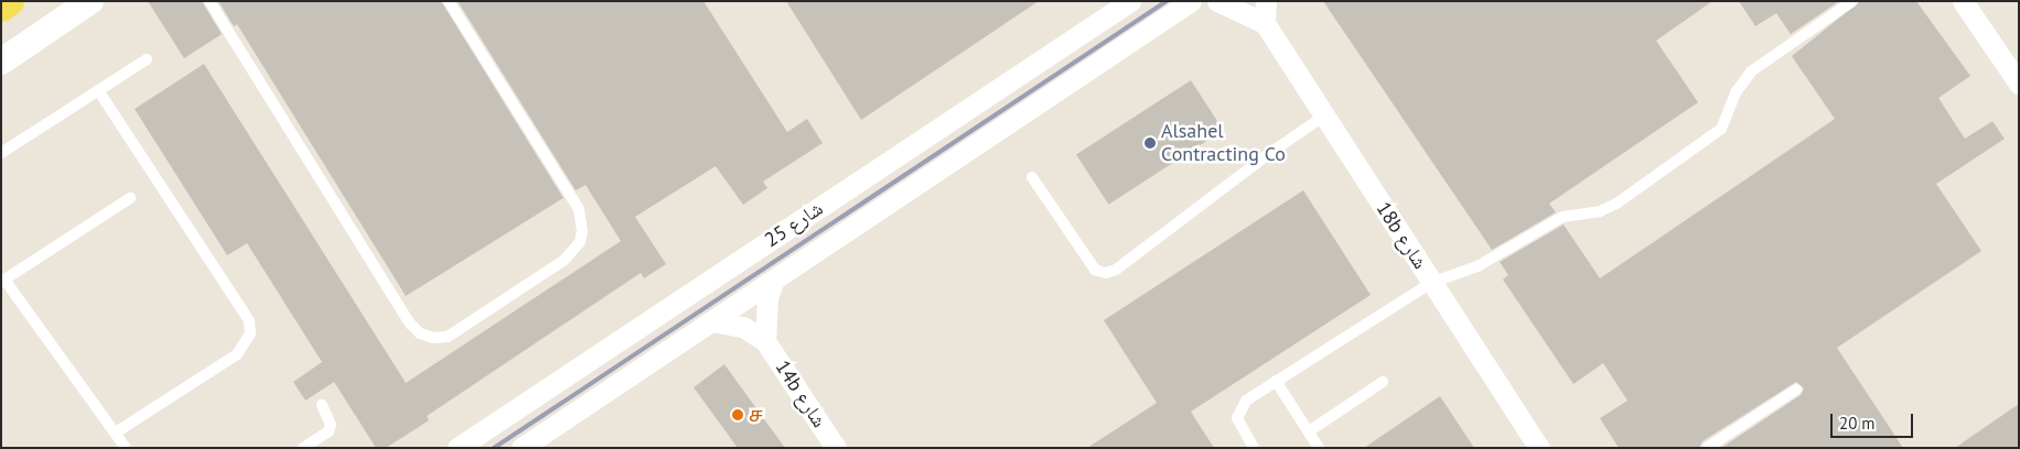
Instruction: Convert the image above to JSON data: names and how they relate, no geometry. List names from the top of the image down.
{
  "streets": {
    "street": ["شارع 25", "18b شارع", "14b شارع"]
  },
  "crossings": [
    ["شارع 25", "14b شارع"]
  ],
  "places": ["Alsahel Contracting Co", "ச"],
  "scale_bar": "20 m"
}
